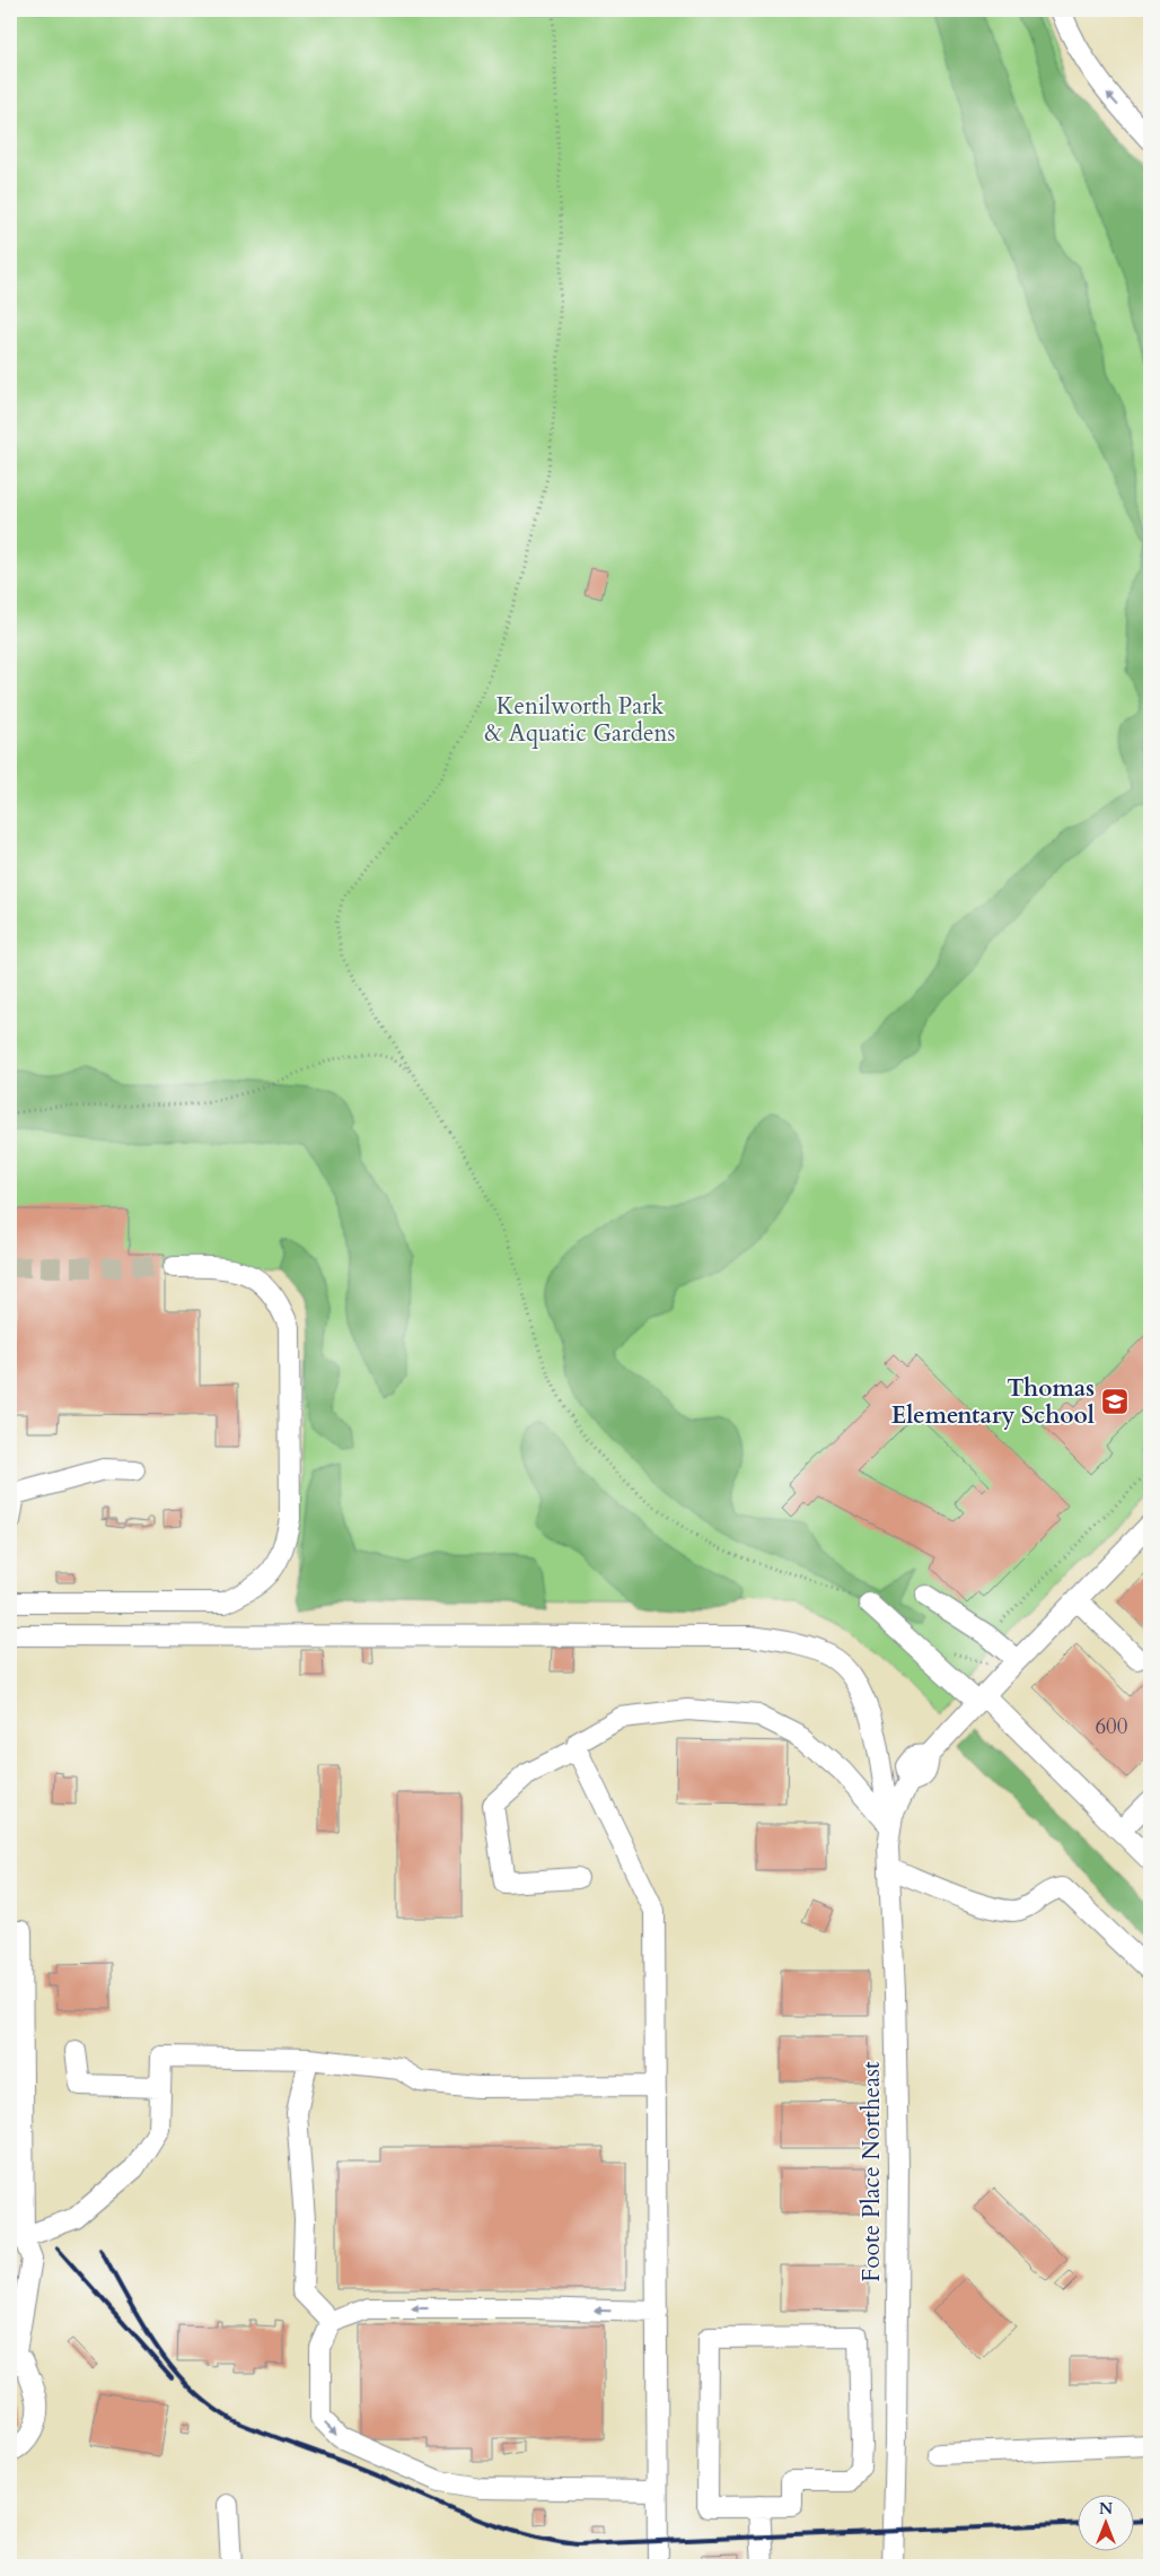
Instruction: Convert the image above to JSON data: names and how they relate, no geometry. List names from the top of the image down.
{
  "streets": {
    "street": ["Foote Place Northeast"]
  },
  "parks": ["Kenilworth Park & Aquatic Gardens"],
  "places": {
    "school or university": ["Thomas Elementary School"]
  },
  "house_numbers": ["600"],
  "north": "top"
}
